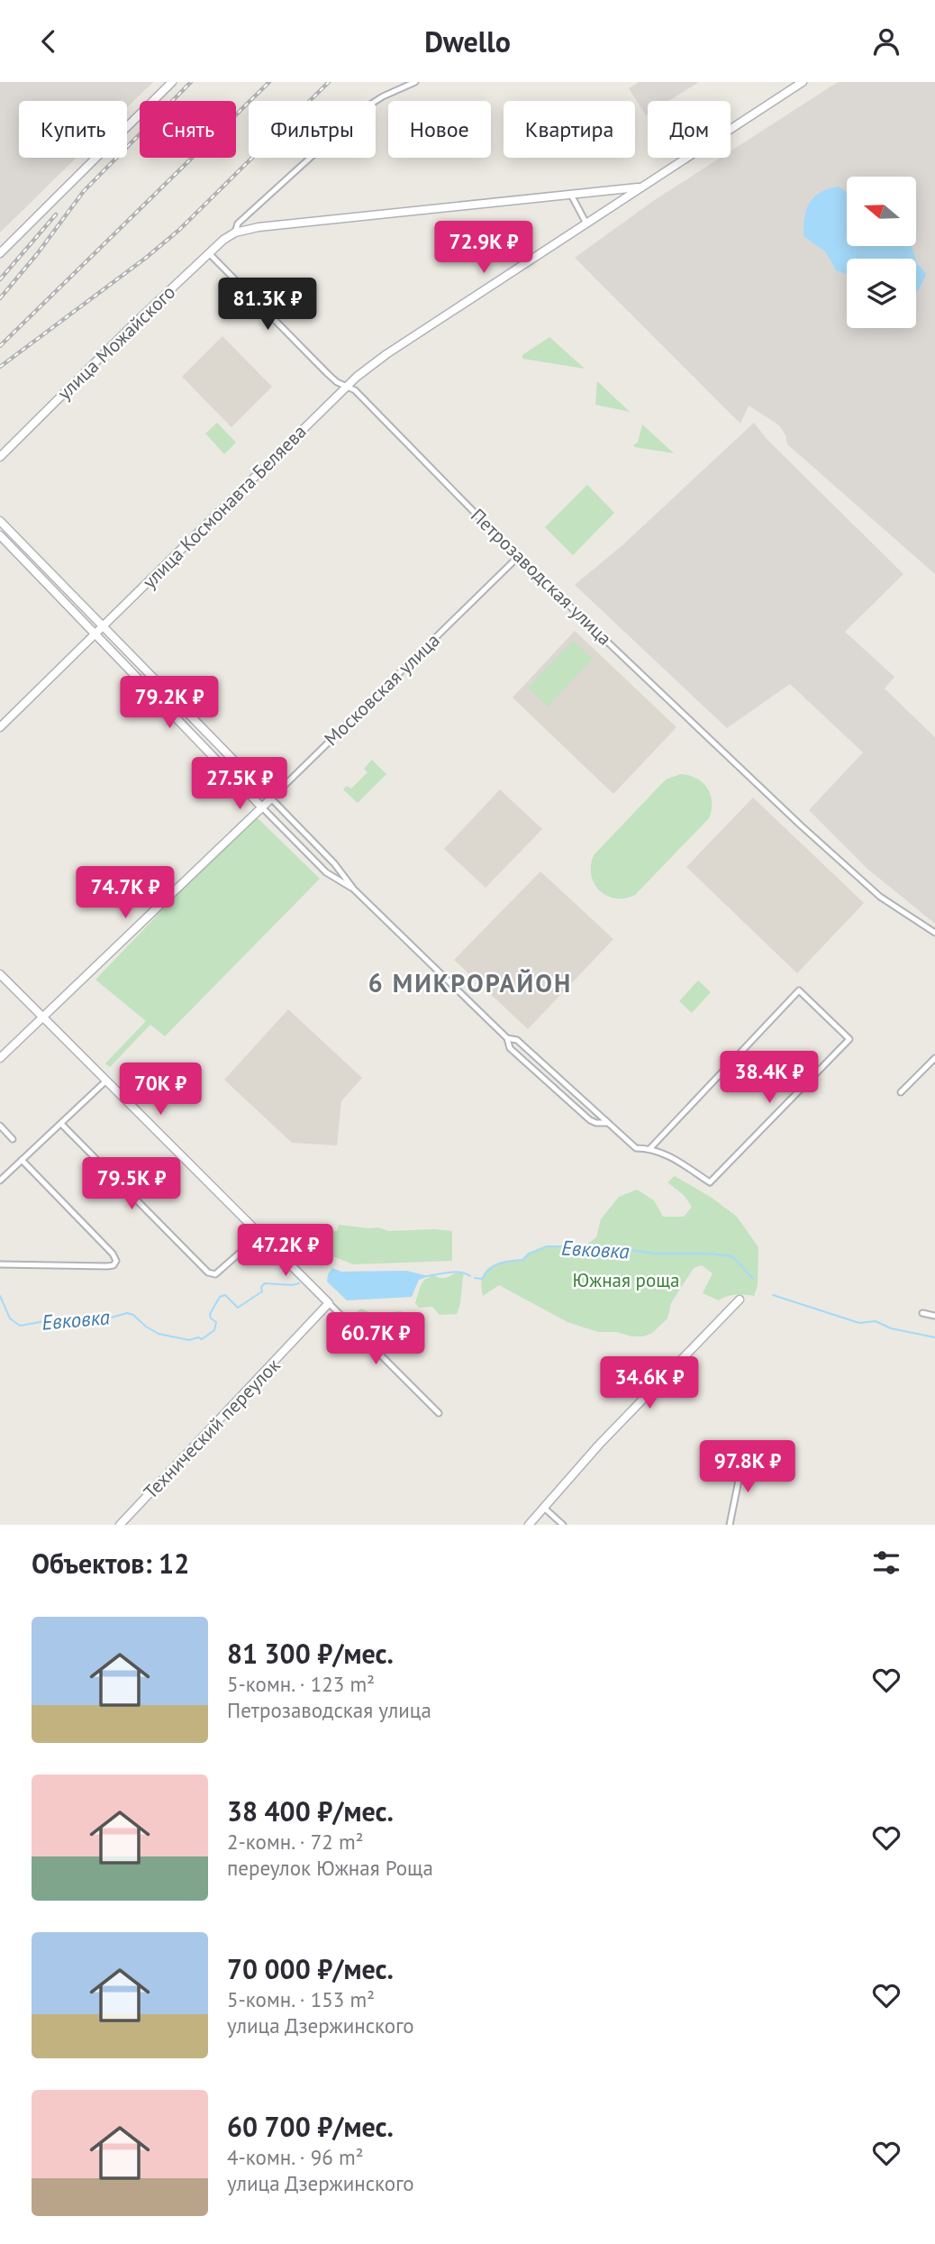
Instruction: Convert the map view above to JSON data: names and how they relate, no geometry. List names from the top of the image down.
{
  "streets": {
    "street": [
      "улица Можайского",
      "улица Космонавта Беляева",
      "Петрозаводская улица",
      "Московская улица",
      "Технический переулок"
    ]
  },
  "crossings": [
    ["улица Можайского", "Петрозаводская улица"],
    ["улица Космонавта Беляева", "Петрозаводская улица"],
    ["Петрозаводская улица", "Московская улица"]
  ],
  "districts": ["6 МИКРОРАЙОН"],
  "water": ["Евковка"],
  "parks": ["Южная роща"],
  "north": "left",
  "page": {
    "header": "Dwello",
    "chip": [
      "Купить",
      "Снять",
      "Фильтры",
      "Новое",
      "Квартира",
      "Дом"
    ],
    "price": [
      "72.9K ₽",
      "81.3K ₽",
      "79.2K ₽",
      "27.5K ₽",
      "74.7K ₽",
      "38.4K ₽",
      "70K ₽",
      "79.5K ₽",
      "47.2K ₽",
      "60.7K ₽",
      "34.6K ₽",
      "97.8K ₽"
    ],
    "heading": "Объектов: 12",
    "list": [
      {
        "name": "81 300 ₽/мес.",
        "note": "5-комн. · 123 m² · Петрозаводская улица"
      },
      {
        "name": "38 400 ₽/мес.",
        "note": "2-комн. · 72 m² · переулок Южная Роща"
      },
      {
        "name": "70 000 ₽/мес.",
        "note": "5-комн. · 153 m² · улица Дзержинского"
      },
      {
        "name": "60 700 ₽/мес.",
        "note": "4-комн. · 96 m² · улица Дзержинского"
      }
    ]
  }
}
